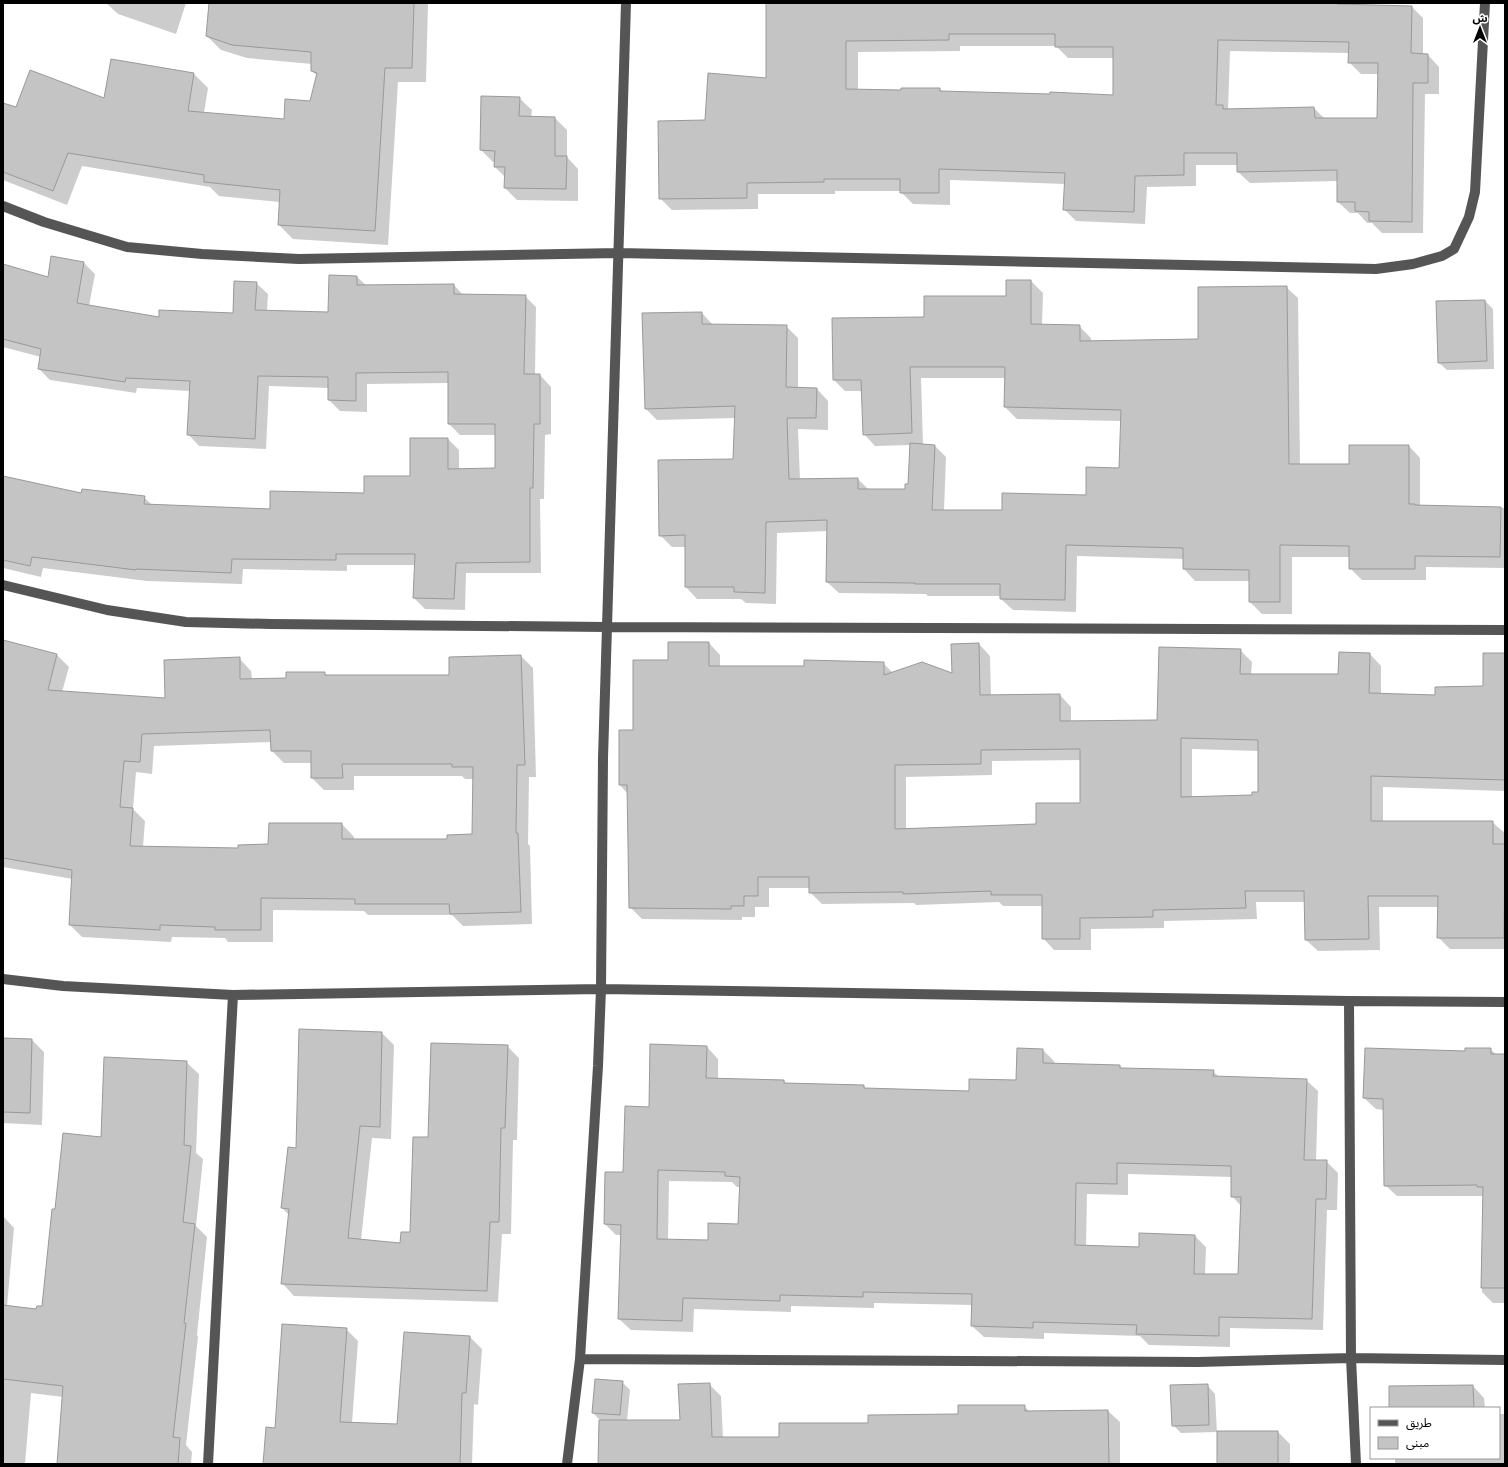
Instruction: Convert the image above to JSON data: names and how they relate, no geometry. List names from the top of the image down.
{
  "legend": ["طريق", "مبنى"],
  "north": "top"
}
